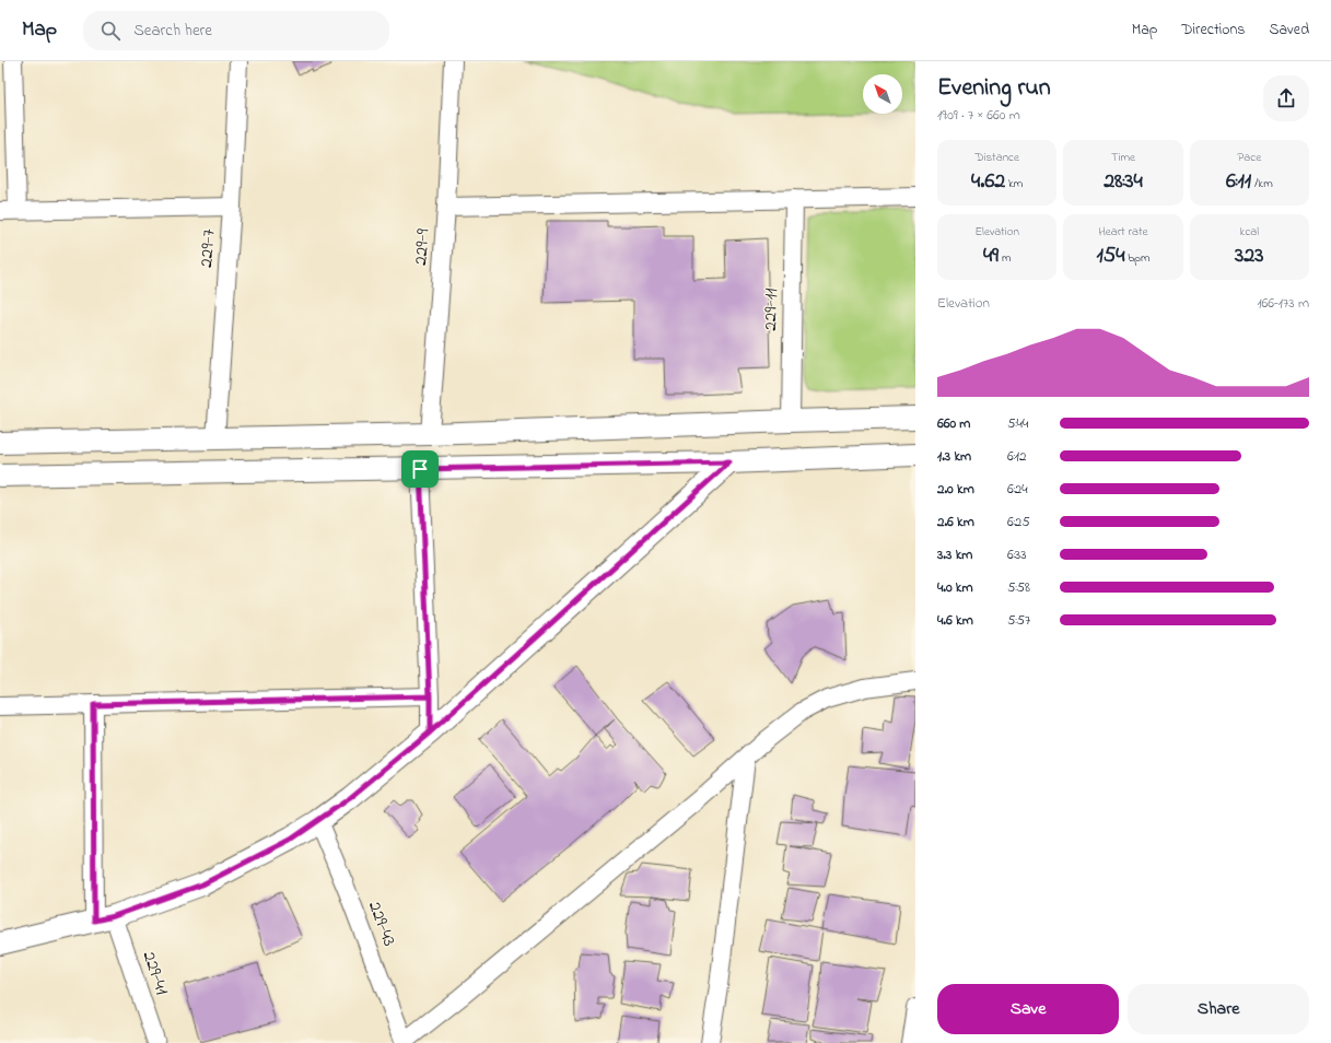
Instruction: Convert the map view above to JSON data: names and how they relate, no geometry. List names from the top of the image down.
{
  "streets": {
    "street": [
      "229-9",
      "229-7",
      "229-11",
      "229-43",
      "229-41"
    ]
  },
  "north": "top left",
  "page": {
    "header": "Map",
    "search": "Search here",
    "nav": ["Map", "Directions", "Saved"],
    "heading": ["Evening run", "19:09 · 7 × 660 m"],
    "stats": [
      ["Distance", "4.62 km"],
      ["Time", "28:34"],
      ["Pace", "6:11 /km"],
      ["Elevation", "49 m"],
      ["Heart rate", "154 bpm"],
      ["kcal", "323"]
    ],
    "chart": ["Elevation", "166–173 m"],
    "list": [
      {
        "name": "660 m",
        "note": "5:44"
      },
      {
        "name": "1.3 km",
        "note": "6:12"
      },
      {
        "name": "2.0 km",
        "note": "6:24"
      },
      {
        "name": "2.6 km",
        "note": "6:25"
      },
      {
        "name": "3.3 km",
        "note": "6:33"
      },
      {
        "name": "4.0 km",
        "note": "5:58"
      },
      {
        "name": "4.6 km",
        "note": "5:57"
      }
    ],
    "buttons": ["Save", "Share"]
  }
}
